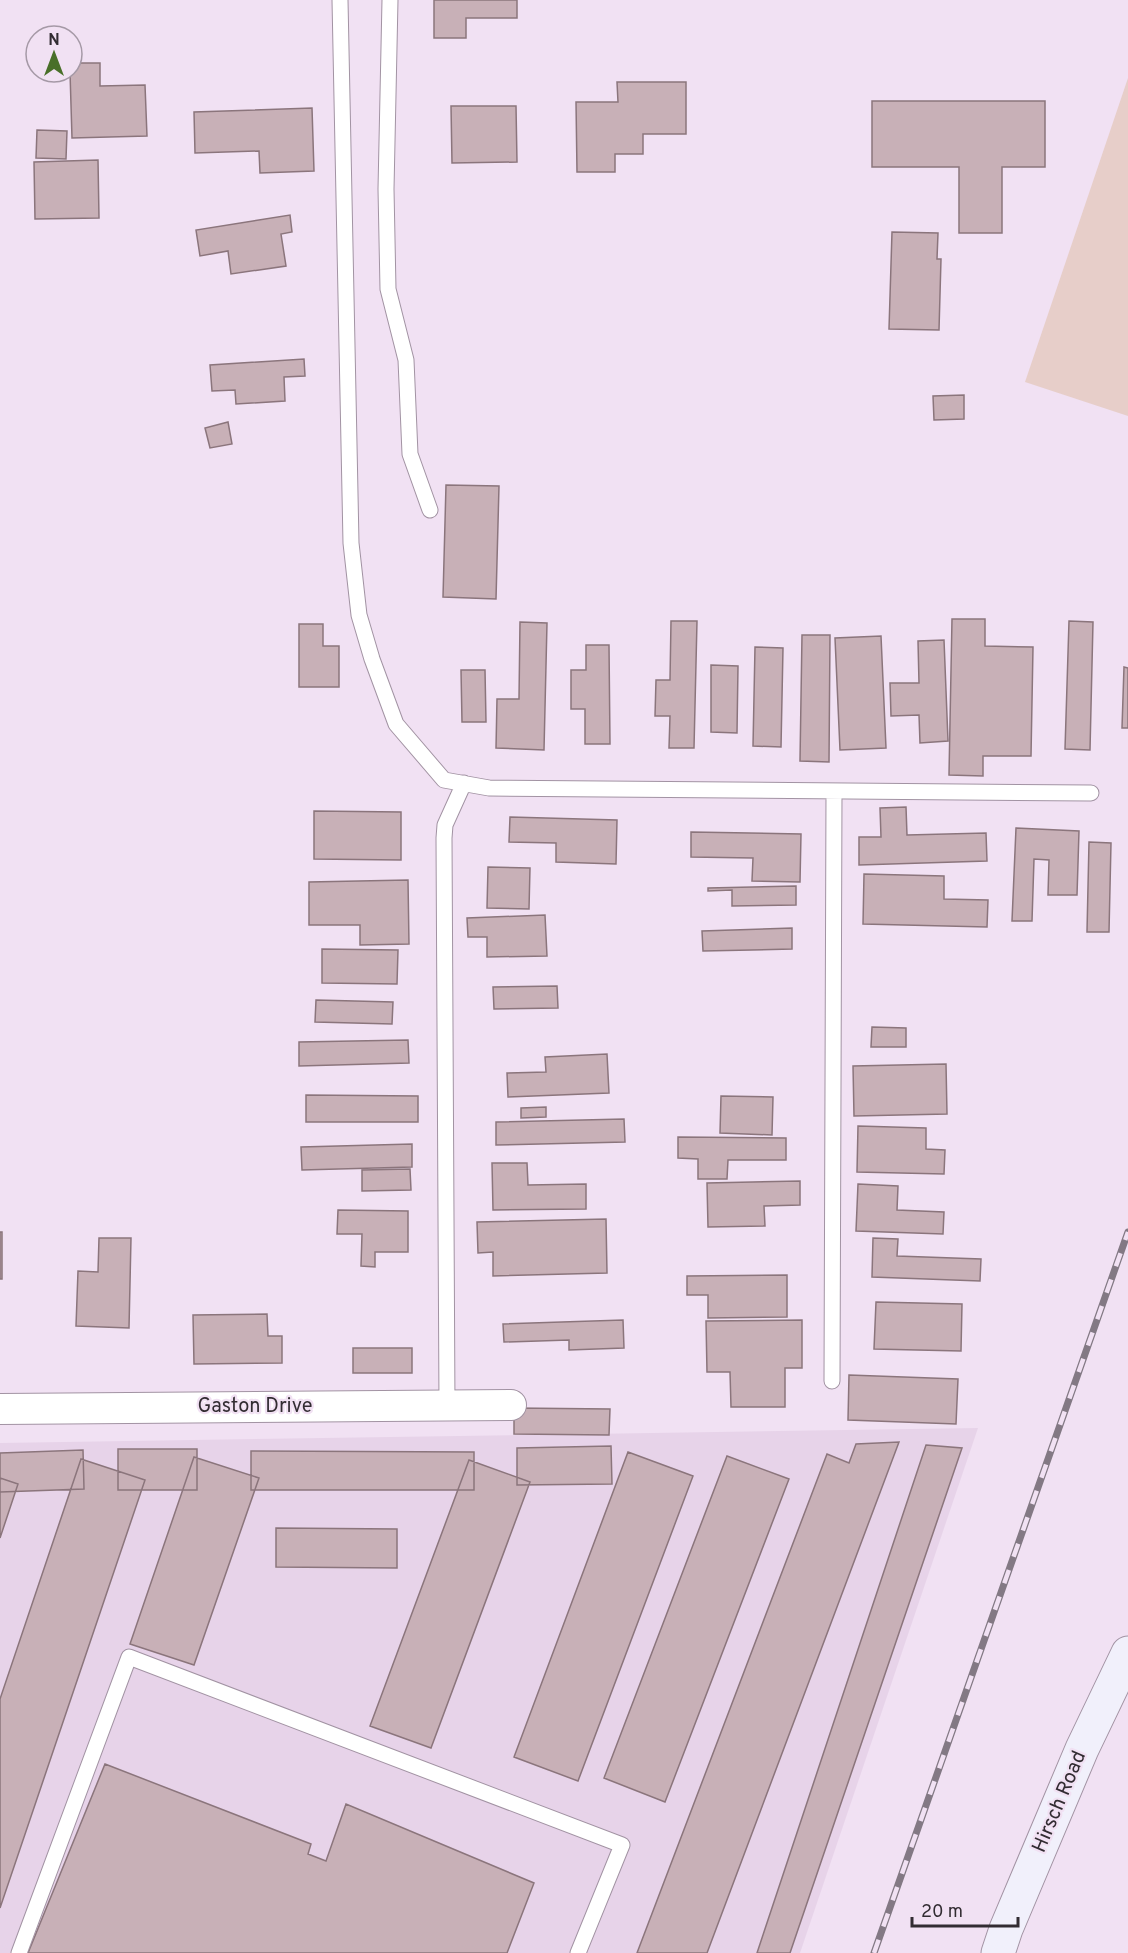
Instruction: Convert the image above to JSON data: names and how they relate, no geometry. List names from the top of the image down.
{
  "streets": {
    "main road": ["Hirsch Road"],
    "street": ["Gaston Drive"]
  },
  "scale_bar": "20 m",
  "north": "top"
}
